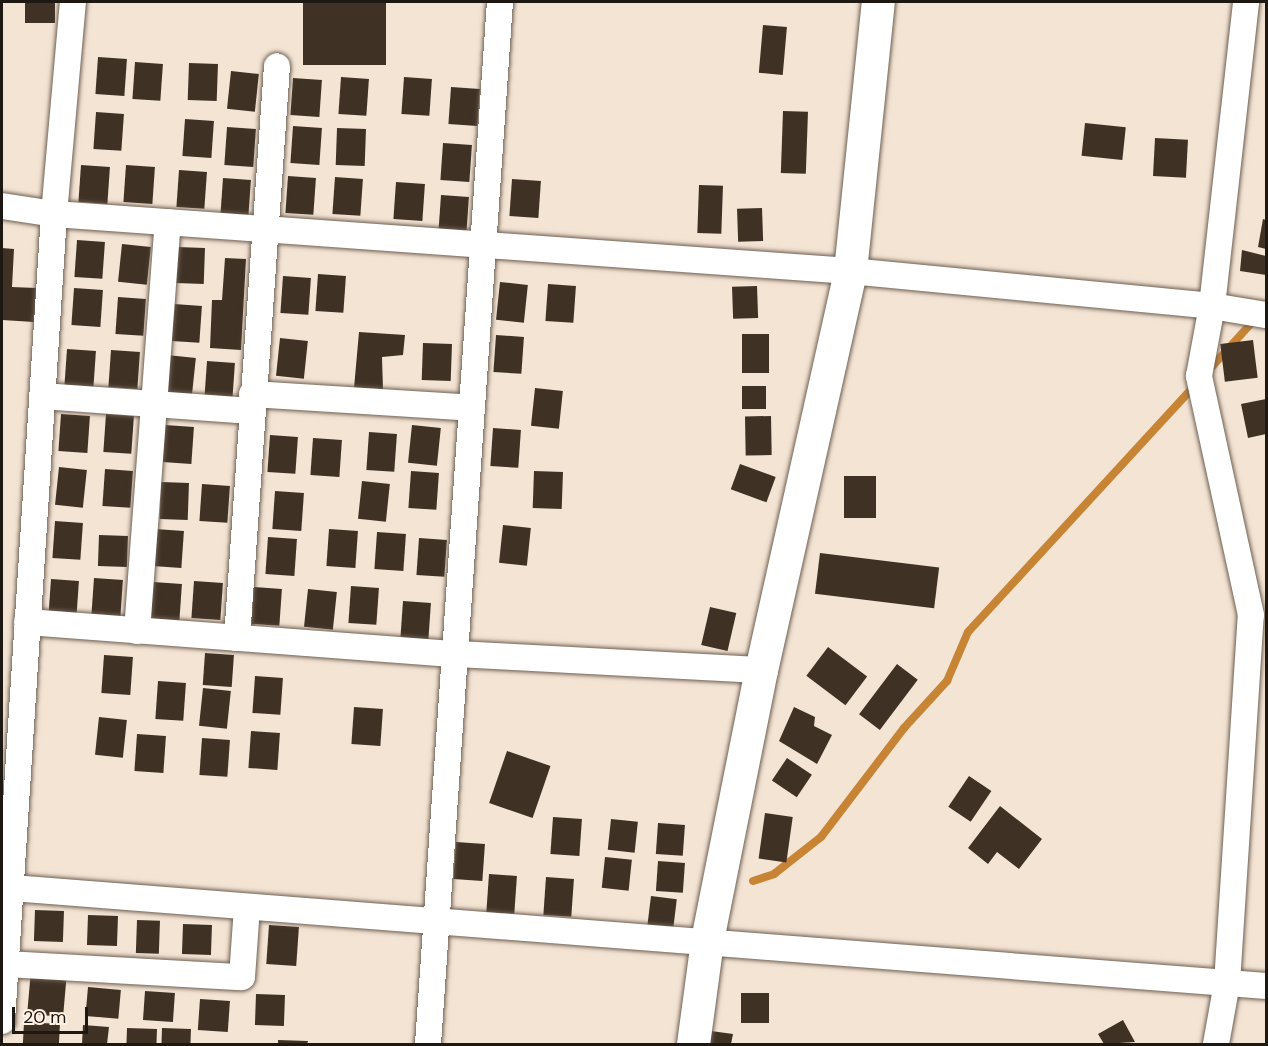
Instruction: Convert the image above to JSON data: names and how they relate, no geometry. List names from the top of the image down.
{
  "scale_bar": "20 m"
}
